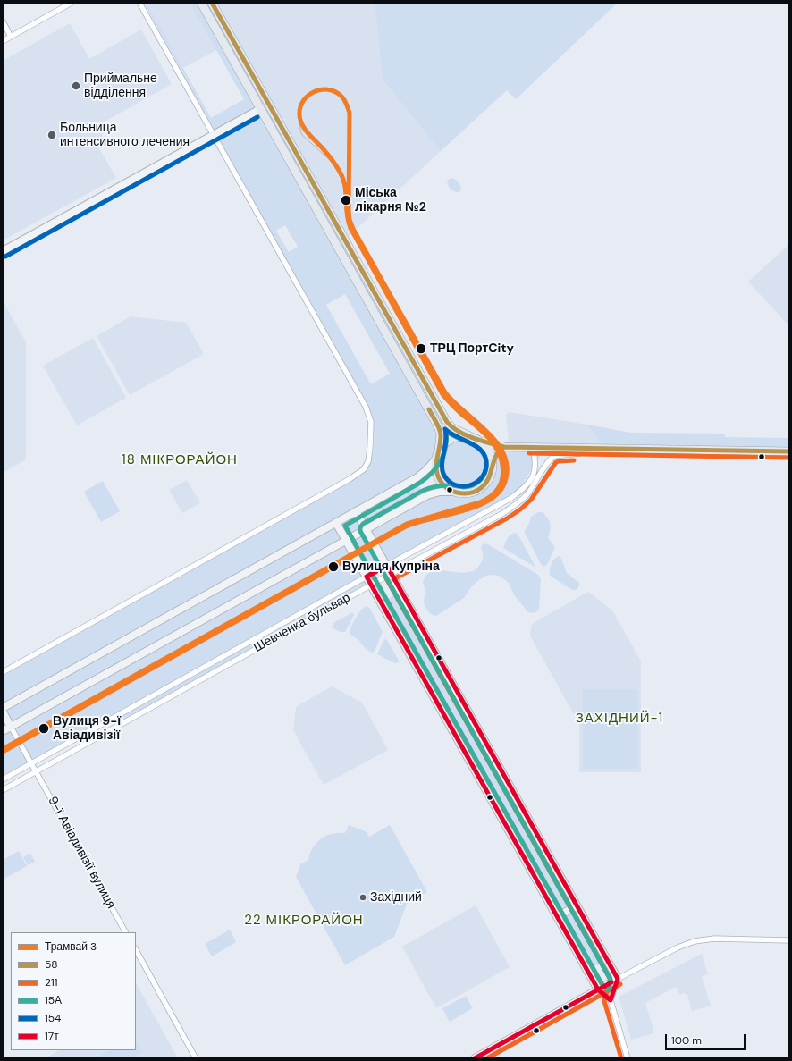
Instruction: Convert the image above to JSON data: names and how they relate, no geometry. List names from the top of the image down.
{
  "streets": {
    "street": ["Шевченка бульвар", "9-ї Авіадивізії вулиця"]
  },
  "crossings": [
    ["Шевченка бульвар", "9-ї Авіадивізії вулиця"]
  ],
  "districts": ["18 МІКРОРАЙОН", "ЗАХІДНИЙ-1", "22 МІКРОРАЙОН"],
  "places": [
    "Приймальне відділення",
    "Больница интенсивного лечения",
    "Міська лікарня №2",
    "ТРЦ ПортCity",
    "Вулиця Купріна",
    "Вулиця 9-ї Авіадивізії",
    "Західний"
  ],
  "lines": [
    "transit line 58",
    "tram line 3",
    "transit line 154",
    "transit line 15А",
    "transit line 211",
    "transit line 17т"
  ],
  "legend": [
    "Трамвай 3",
    "58",
    "211",
    "15А",
    "154",
    "17т"
  ],
  "scale_bar": "100 m"
}
